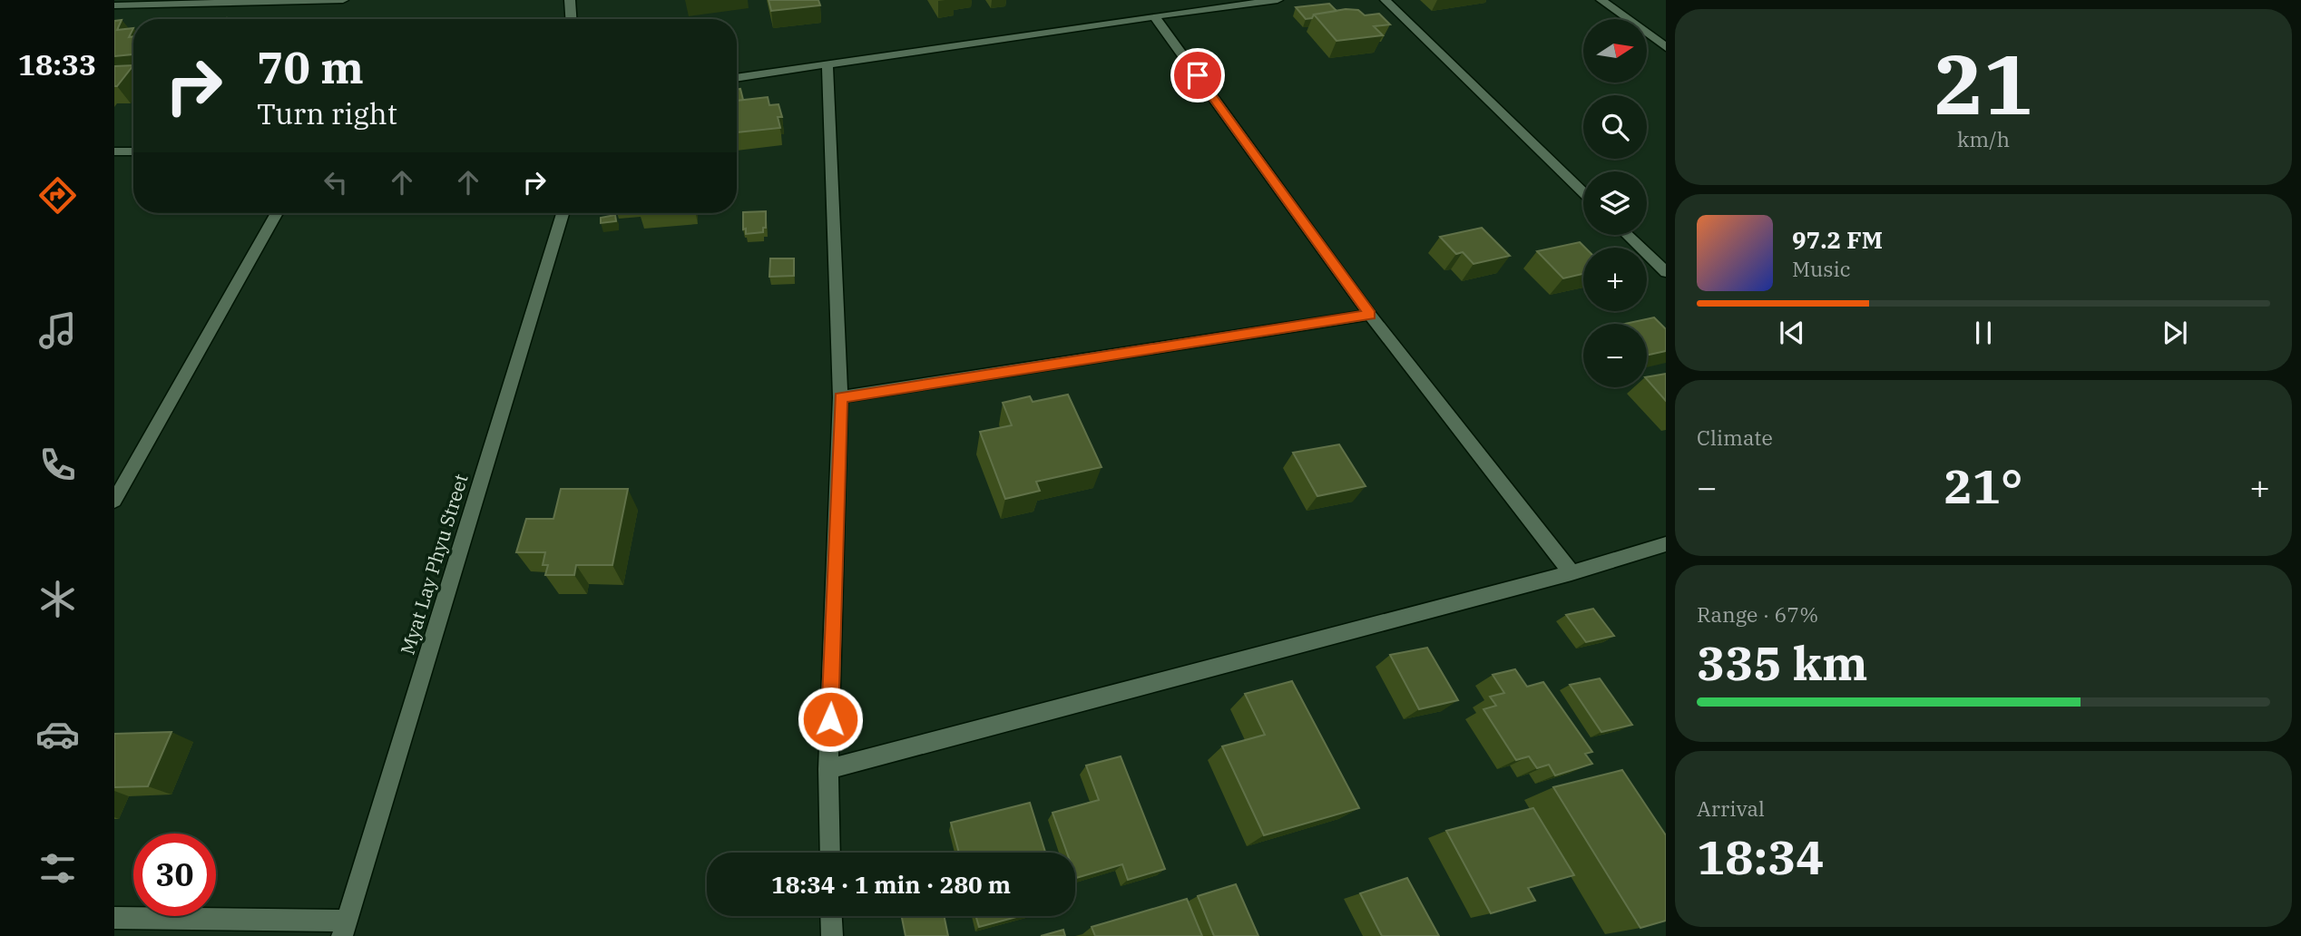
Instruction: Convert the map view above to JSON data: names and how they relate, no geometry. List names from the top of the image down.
{
  "streets": {
    "street": ["Myat Lay Phyu Street"]
  },
  "north": "right",
  "page": {
    "tabs": "18:33",
    "tile": [
      ["21", "km/h"],
      "Climate",
      ["Range · 67%", "335 km"],
      ["Arrival", "18:34"]
    ],
    "map_buttons": ["+", "−"],
    "turn": ["70 m", "Turn right"],
    "song": ["97.2 FM", "Music"],
    "heat": ["−", "21°", "+"],
    "limit": "30",
    "trip": "18:34 · 1 min · 280 m"
  }
}
